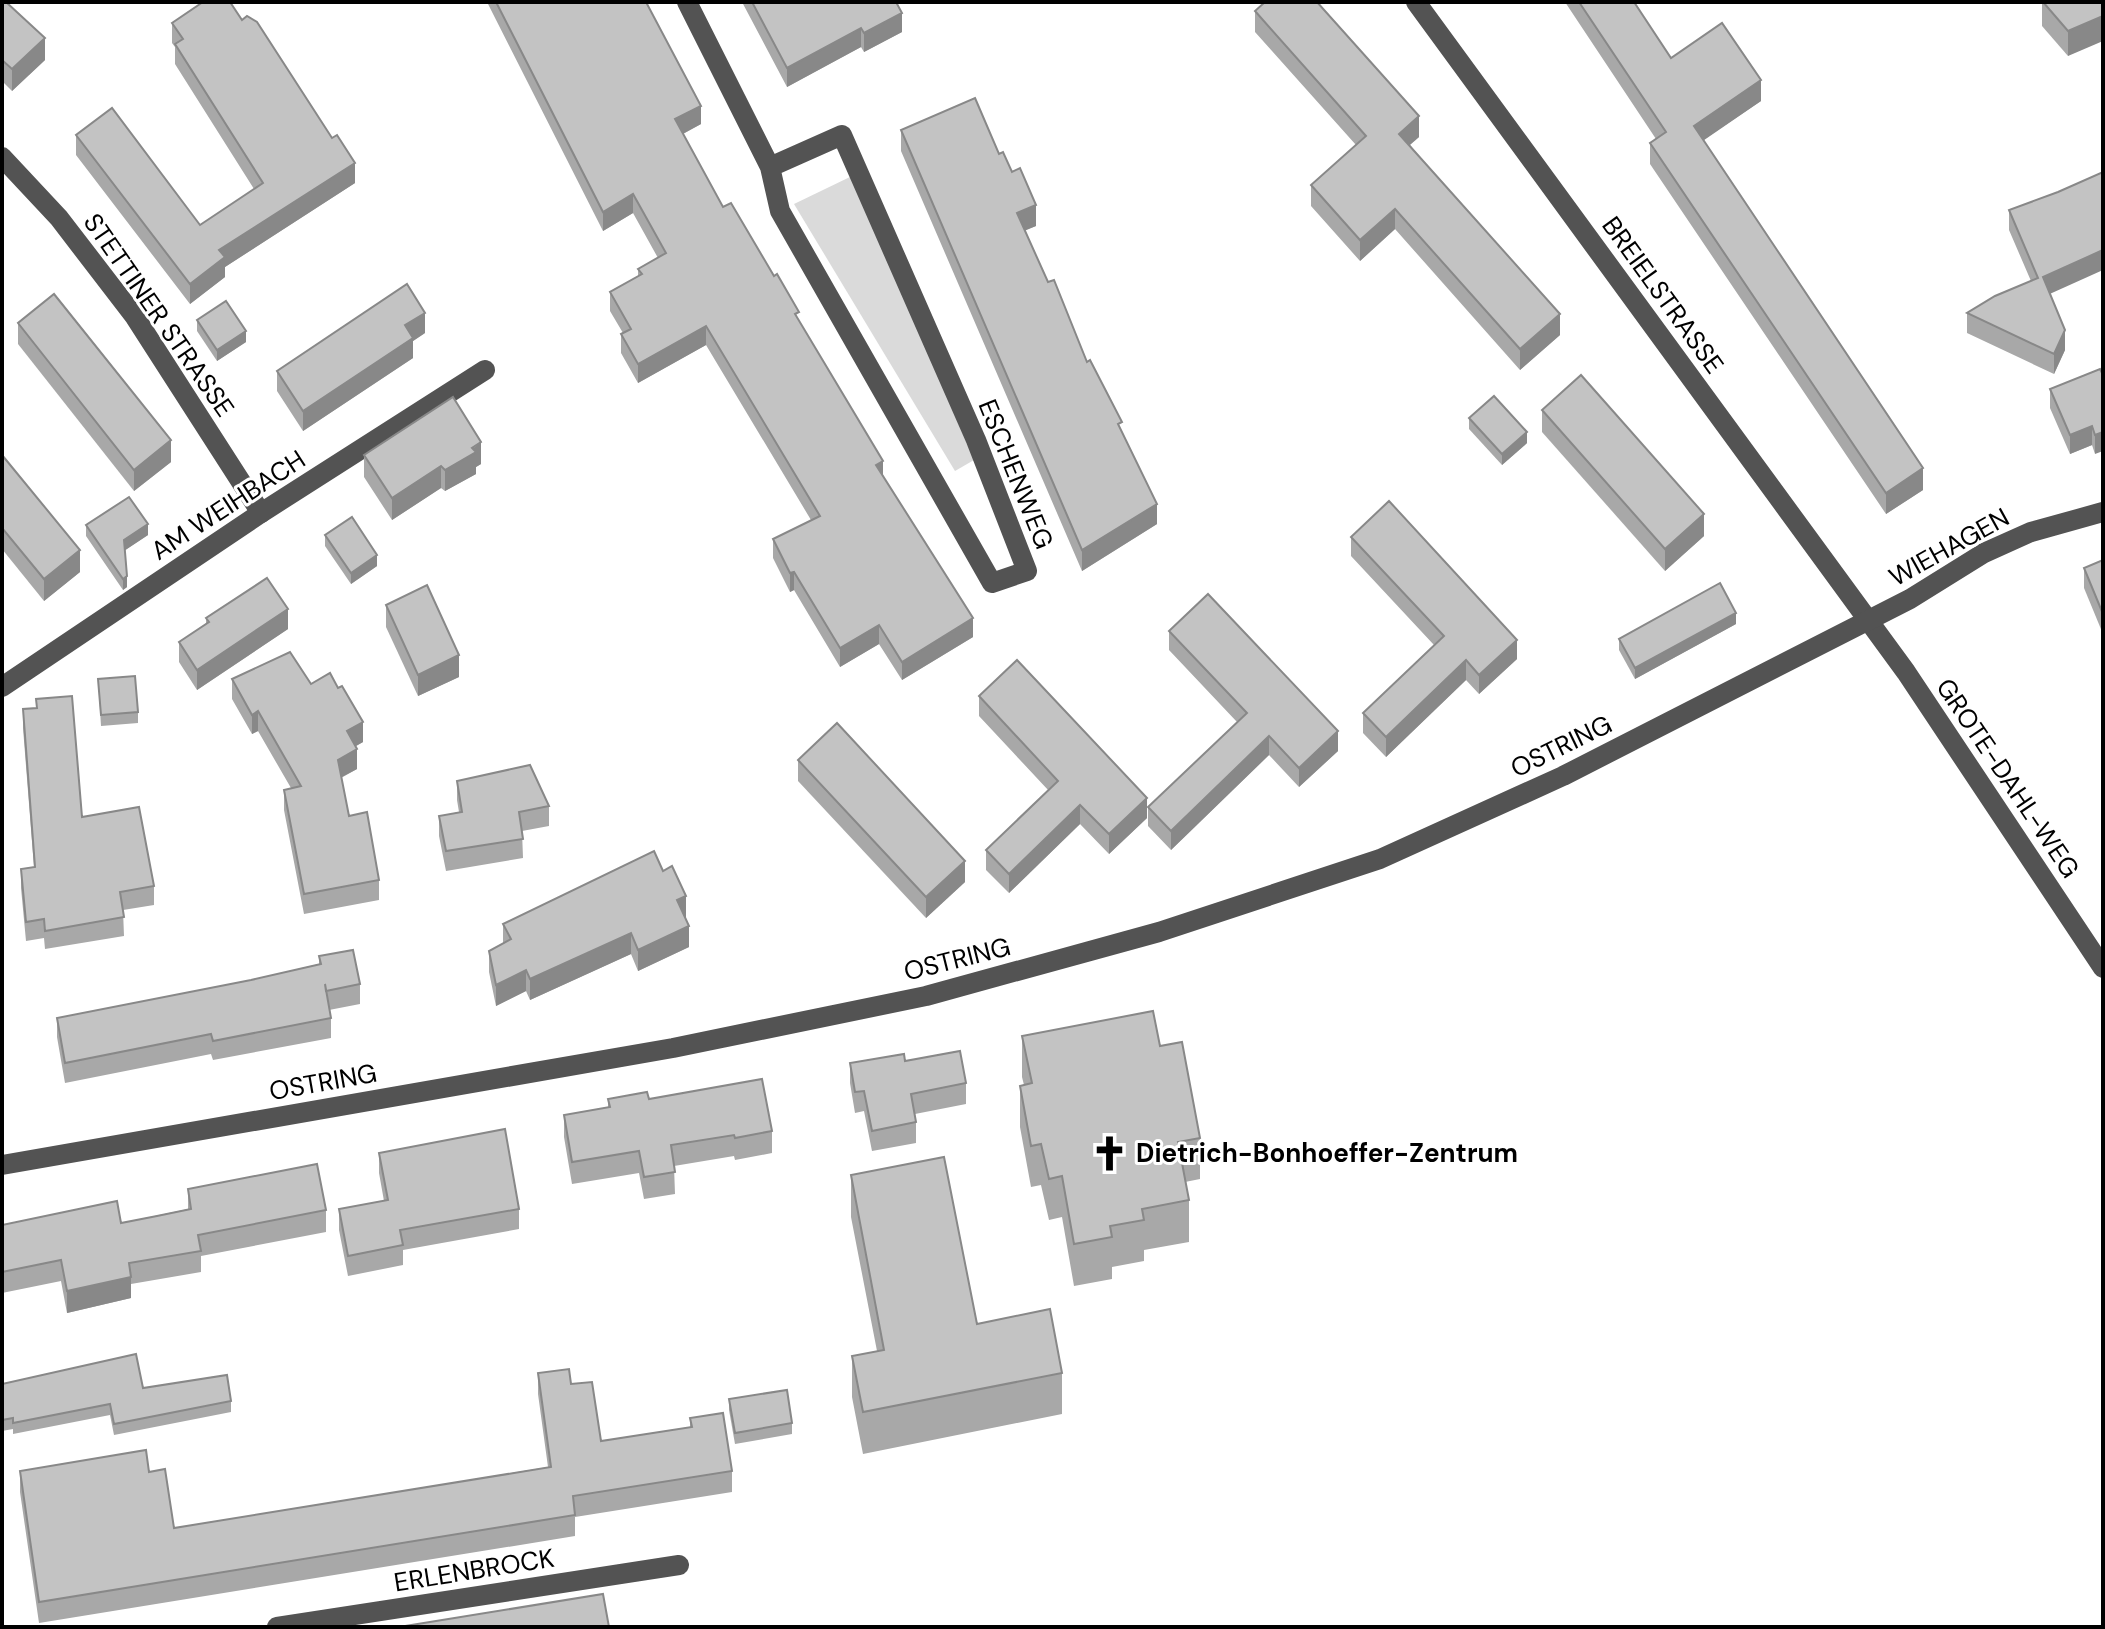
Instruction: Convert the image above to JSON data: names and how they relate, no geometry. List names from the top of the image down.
{
  "streets": {
    "street": [
      "BREIELSTRASSE",
      "STETTINER STRASSE",
      "ESCHENWEG",
      "AM WEIHBACH",
      "WIEHAGEN",
      "OSTRING",
      "GROTE-DAHL-WEG",
      "ERLENBROCK"
    ]
  },
  "crossings": [
    ["BREIELSTRASSE", "WIEHAGEN"],
    ["BREIELSTRASSE", "OSTRING"],
    ["BREIELSTRASSE", "GROTE-DAHL-WEG"],
    ["STETTINER STRASSE", "AM WEIHBACH"],
    ["WIEHAGEN", "OSTRING"],
    ["WIEHAGEN", "GROTE-DAHL-WEG"],
    ["OSTRING", "GROTE-DAHL-WEG"]
  ],
  "places": {
    "church": ["Dietrich-Bonhoeffer-Zentrum"]
  }
}
